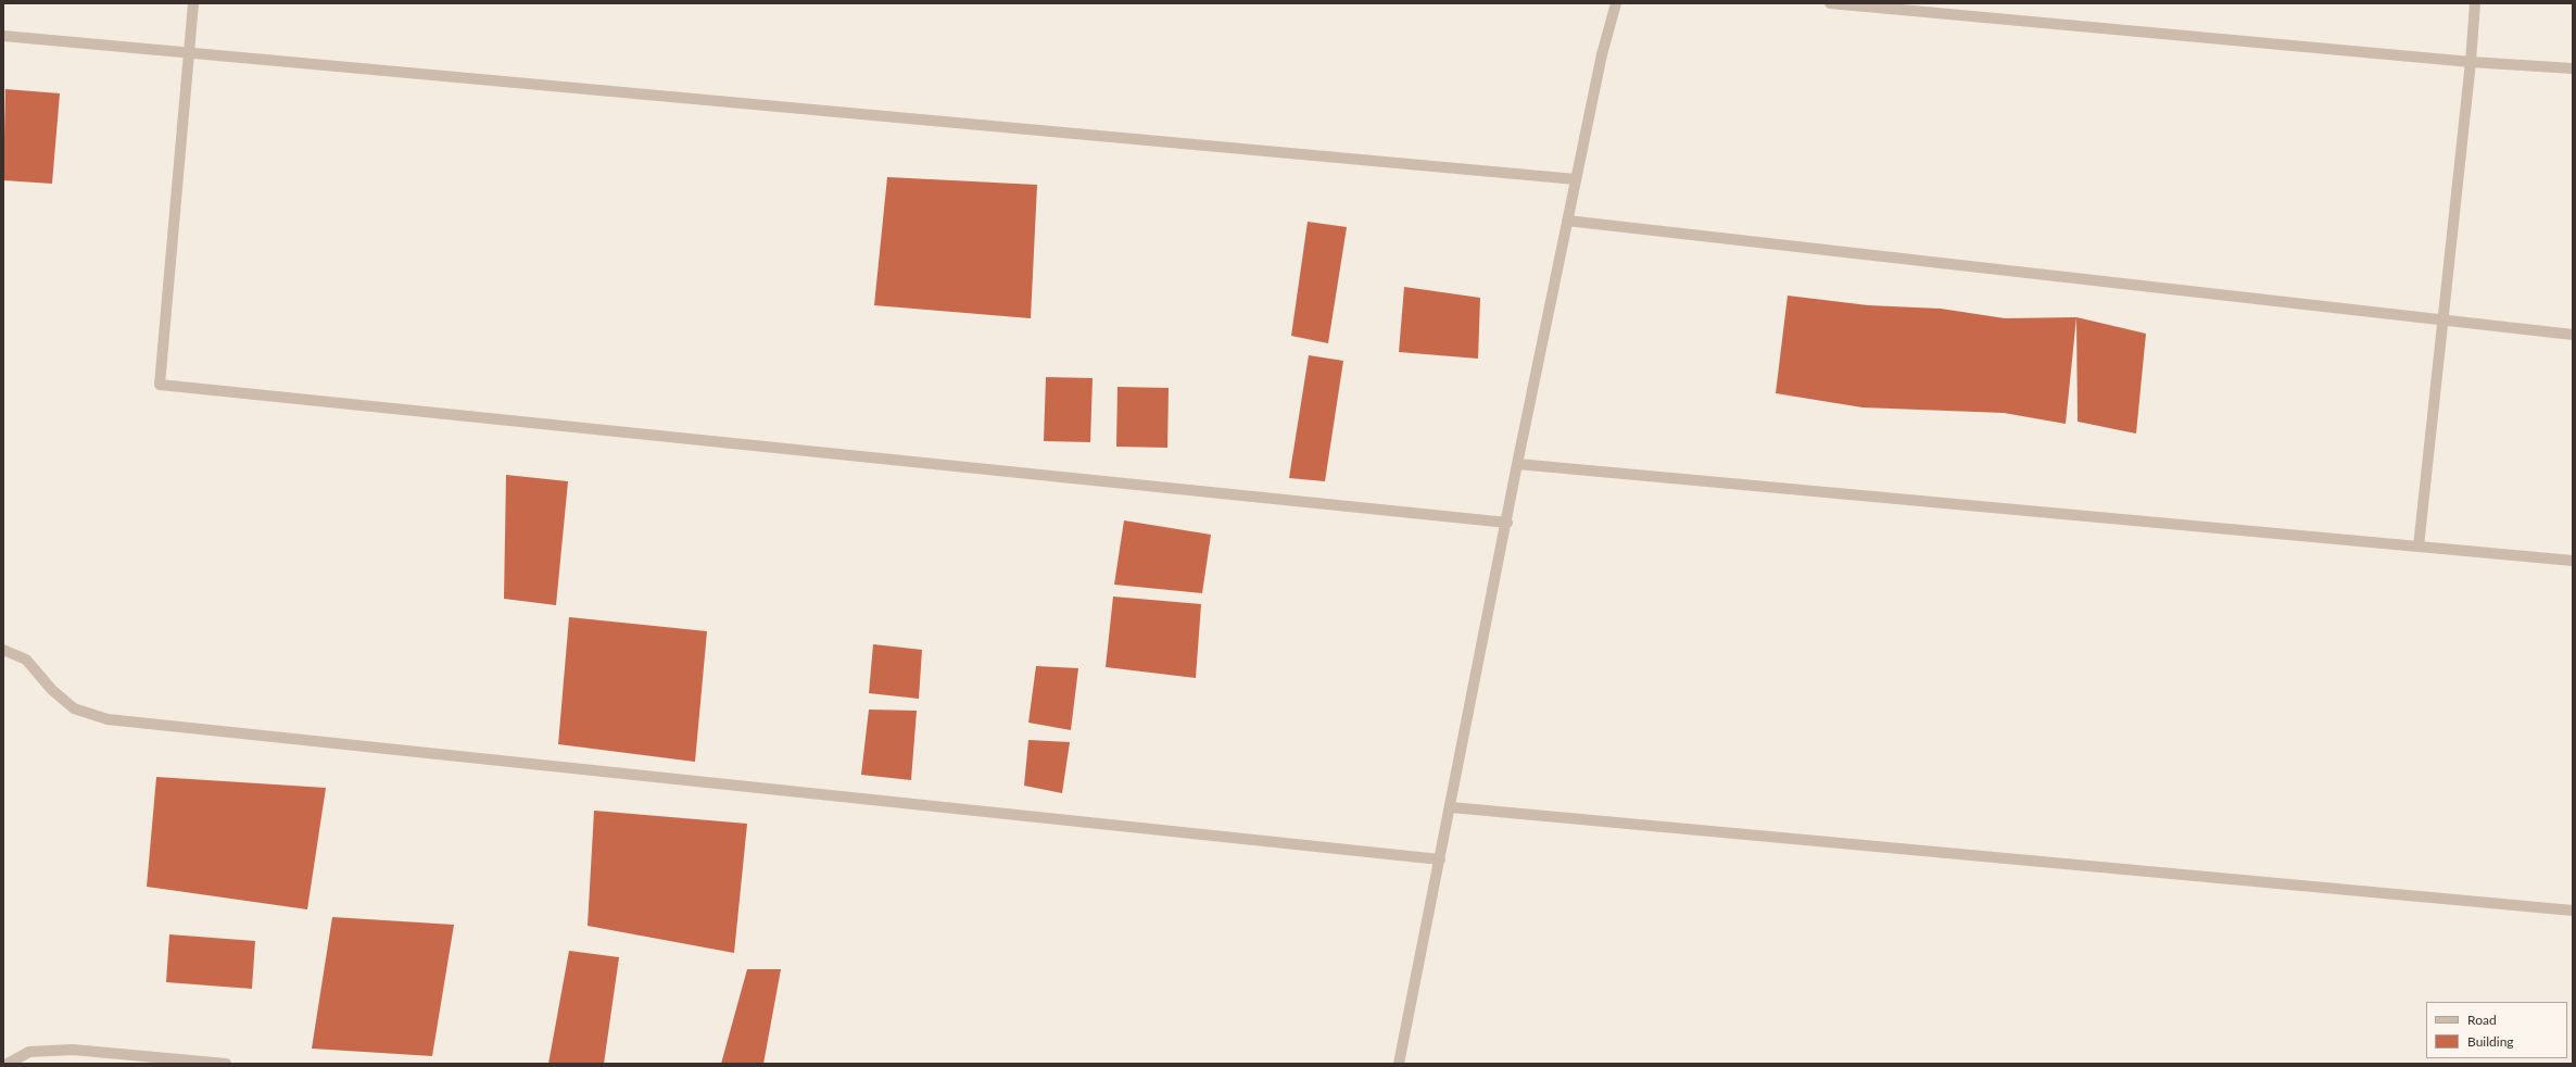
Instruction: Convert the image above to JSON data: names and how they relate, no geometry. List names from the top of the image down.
{
  "legend": ["Road", "Building"]
}
